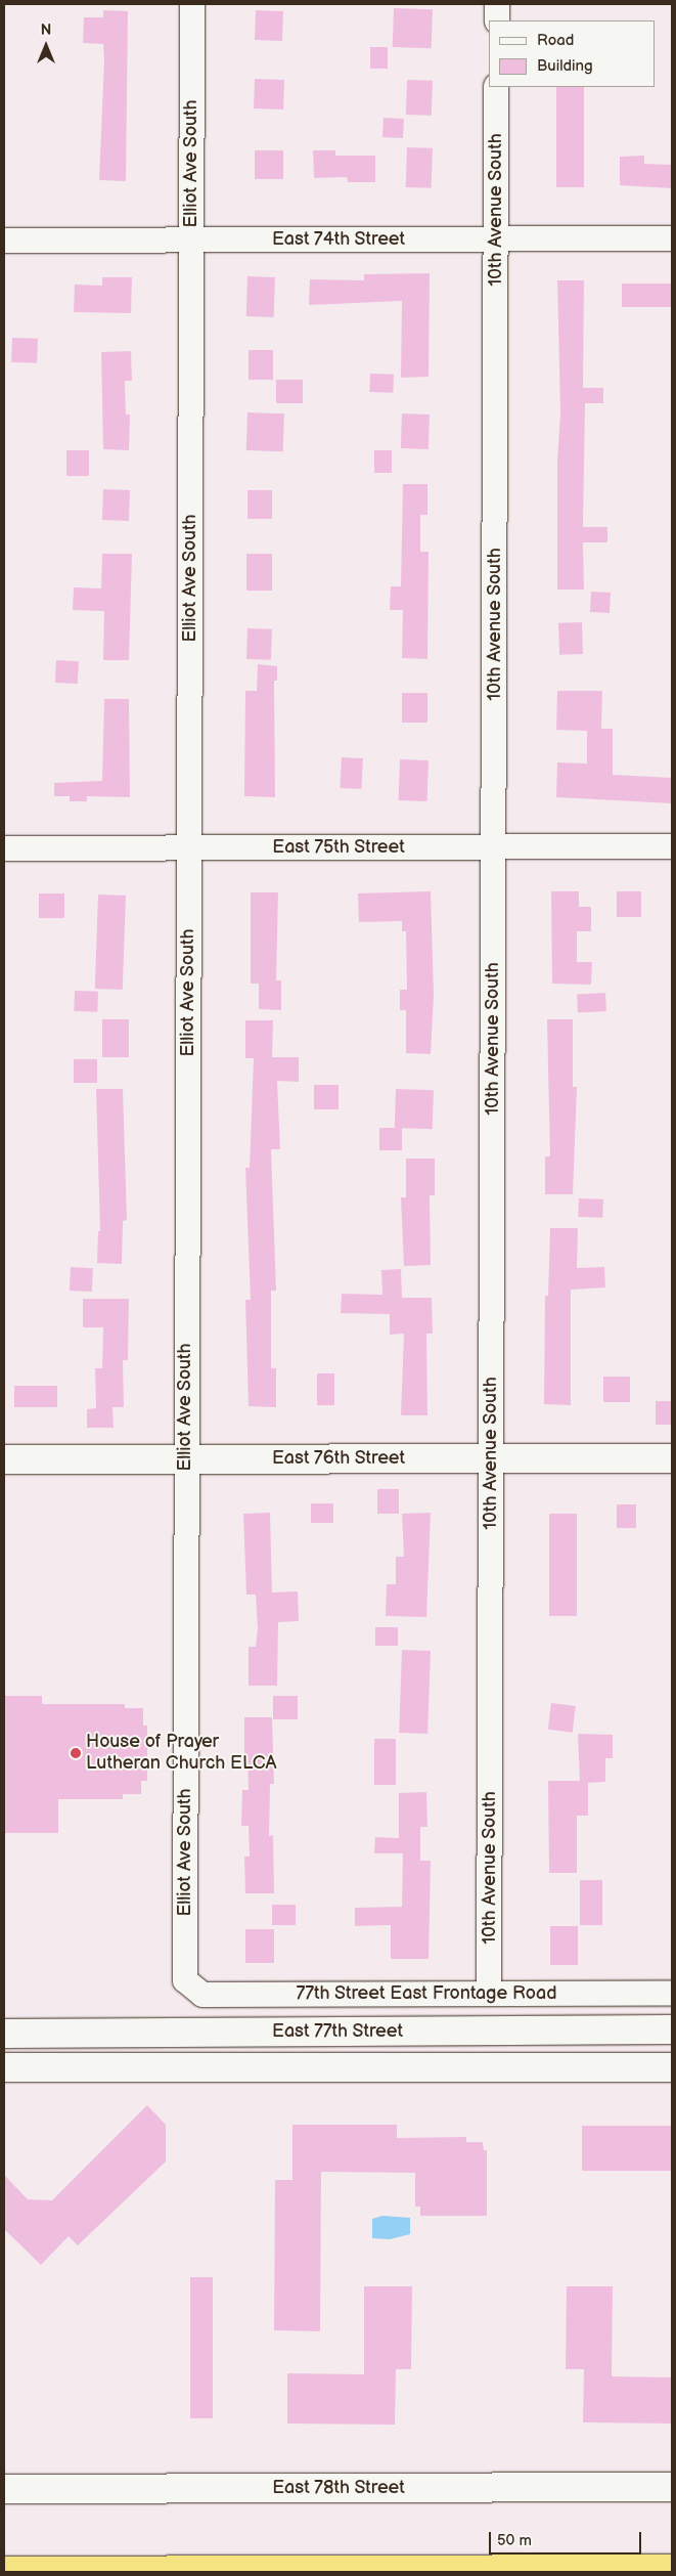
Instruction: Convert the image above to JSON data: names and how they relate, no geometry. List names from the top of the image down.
{
  "streets": {
    "street": [
      "Elliot Ave South",
      "10th Avenue South",
      "East 74th Street",
      "East 75th Street",
      "East 76th Street",
      "77th Street East Frontage Road",
      "East 77th Street",
      "East 78th Street"
    ]
  },
  "crossings": [
    ["Elliot Ave South", "East 74th Street"],
    ["Elliot Ave South", "East 75th Street"],
    ["Elliot Ave South", "East 76th Street"],
    ["Elliot Ave South", "77th Street East Frontage Road"],
    ["10th Avenue South", "East 74th Street"],
    ["10th Avenue South", "East 75th Street"],
    ["10th Avenue South", "East 76th Street"],
    ["10th Avenue South", "77th Street East Frontage Road"]
  ],
  "places": ["House of Prayer Lutheran Church ELCA"],
  "legend": ["Road", "Building"],
  "scale_bar": "50 m",
  "north": "top"
}
